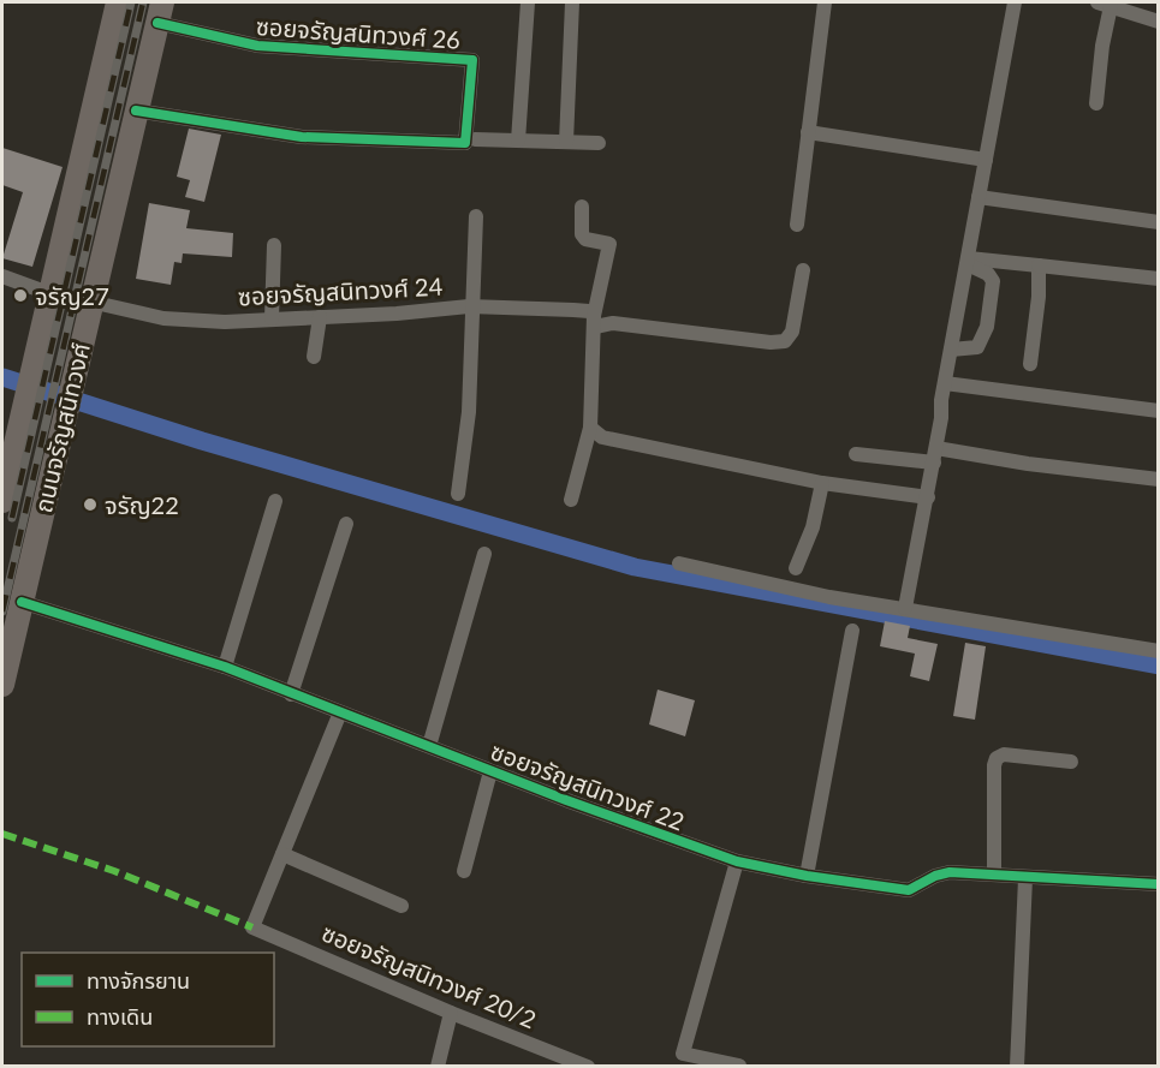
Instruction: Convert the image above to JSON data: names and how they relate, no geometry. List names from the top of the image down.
{
  "streets": {
    "main road": ["ถนนจรัญสนิทวงศ์"],
    "street": [
      "ซอยจรัญสนิทวงศ์ 26",
      "ซอยจรัญสนิทวงศ์ 24",
      "ซอยจรัญสนิทวงศ์ 22",
      "ซอยจรัญสนิทวงศ์ 20/2"
    ]
  },
  "crossings": [
    ["ซอยจรัญสนิทวงศ์ 26", "ถนนจรัญสนิทวงศ์"],
    ["ซอยจรัญสนิทวงศ์ 24", "ถนนจรัญสนิทวงศ์"],
    ["ถนนจรัญสนิทวงศ์", "ซอยจรัญสนิทวงศ์ 22"]
  ],
  "places": ["จรัญ27", "จรัญ22"],
  "legend": ["ทางจักรยาน", "ทางเดิน"]
}
